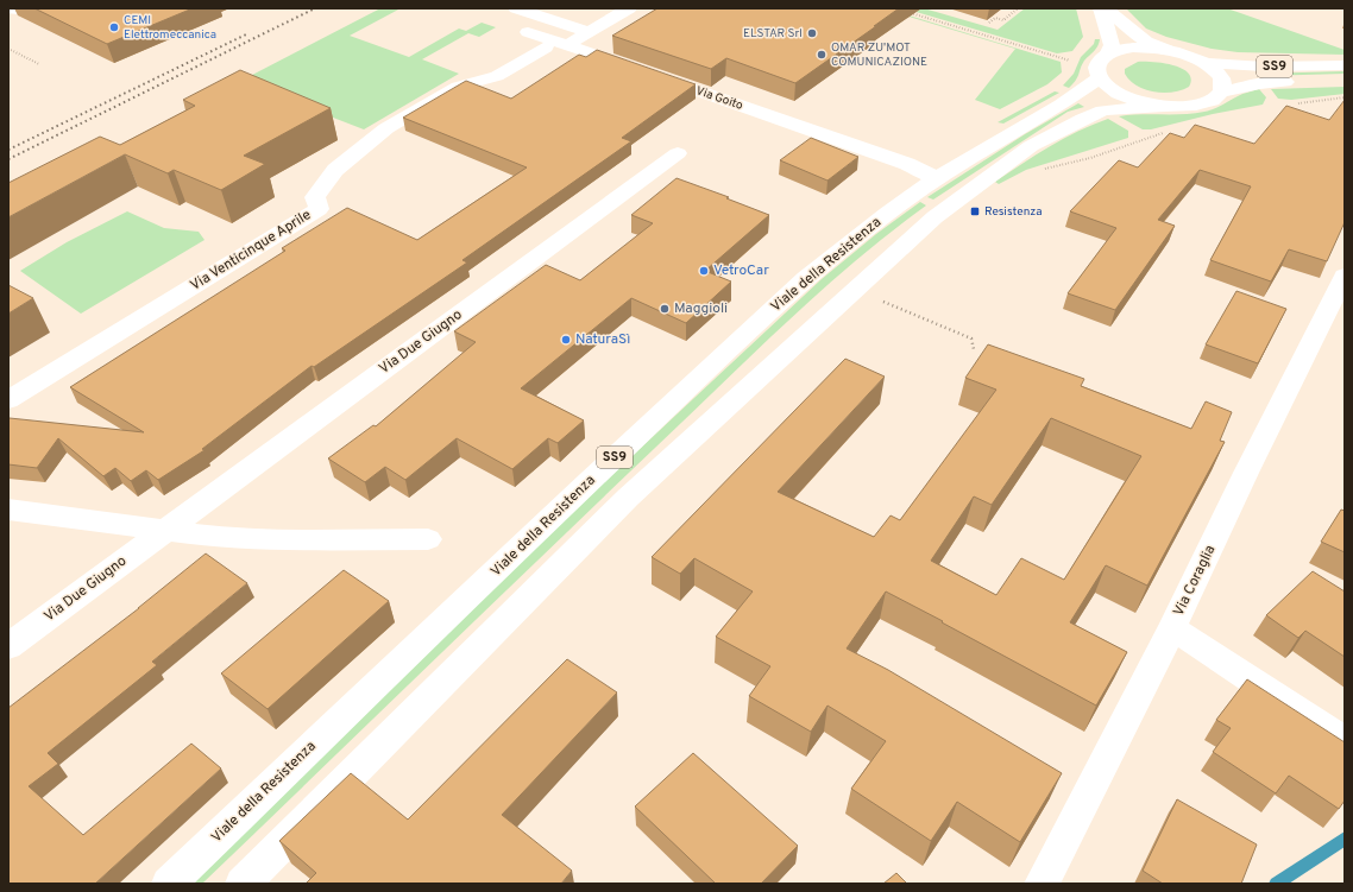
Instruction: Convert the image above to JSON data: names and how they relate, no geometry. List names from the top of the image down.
{
  "streets": {
    "street": [
      "SS9",
      "Via Goito",
      "Via Venticinque Aprile",
      "Viale della Resistenza",
      "Via Due Giugno",
      "Via Coraglia"
    ]
  },
  "crossings": [
    ["SS9", "Viale della Resistenza"],
    ["Via Goito", "Viale della Resistenza"]
  ],
  "places": {
    "other": [
      "CEMI Elettromeccanica",
      "ELSTAR Srl",
      "OMAR ZU'MOT COMUNICAZIONE",
      "VetroCar",
      "Maggioli",
      "NaturaSì"
    ],
    "transit": ["Resistenza"]
  }
}
